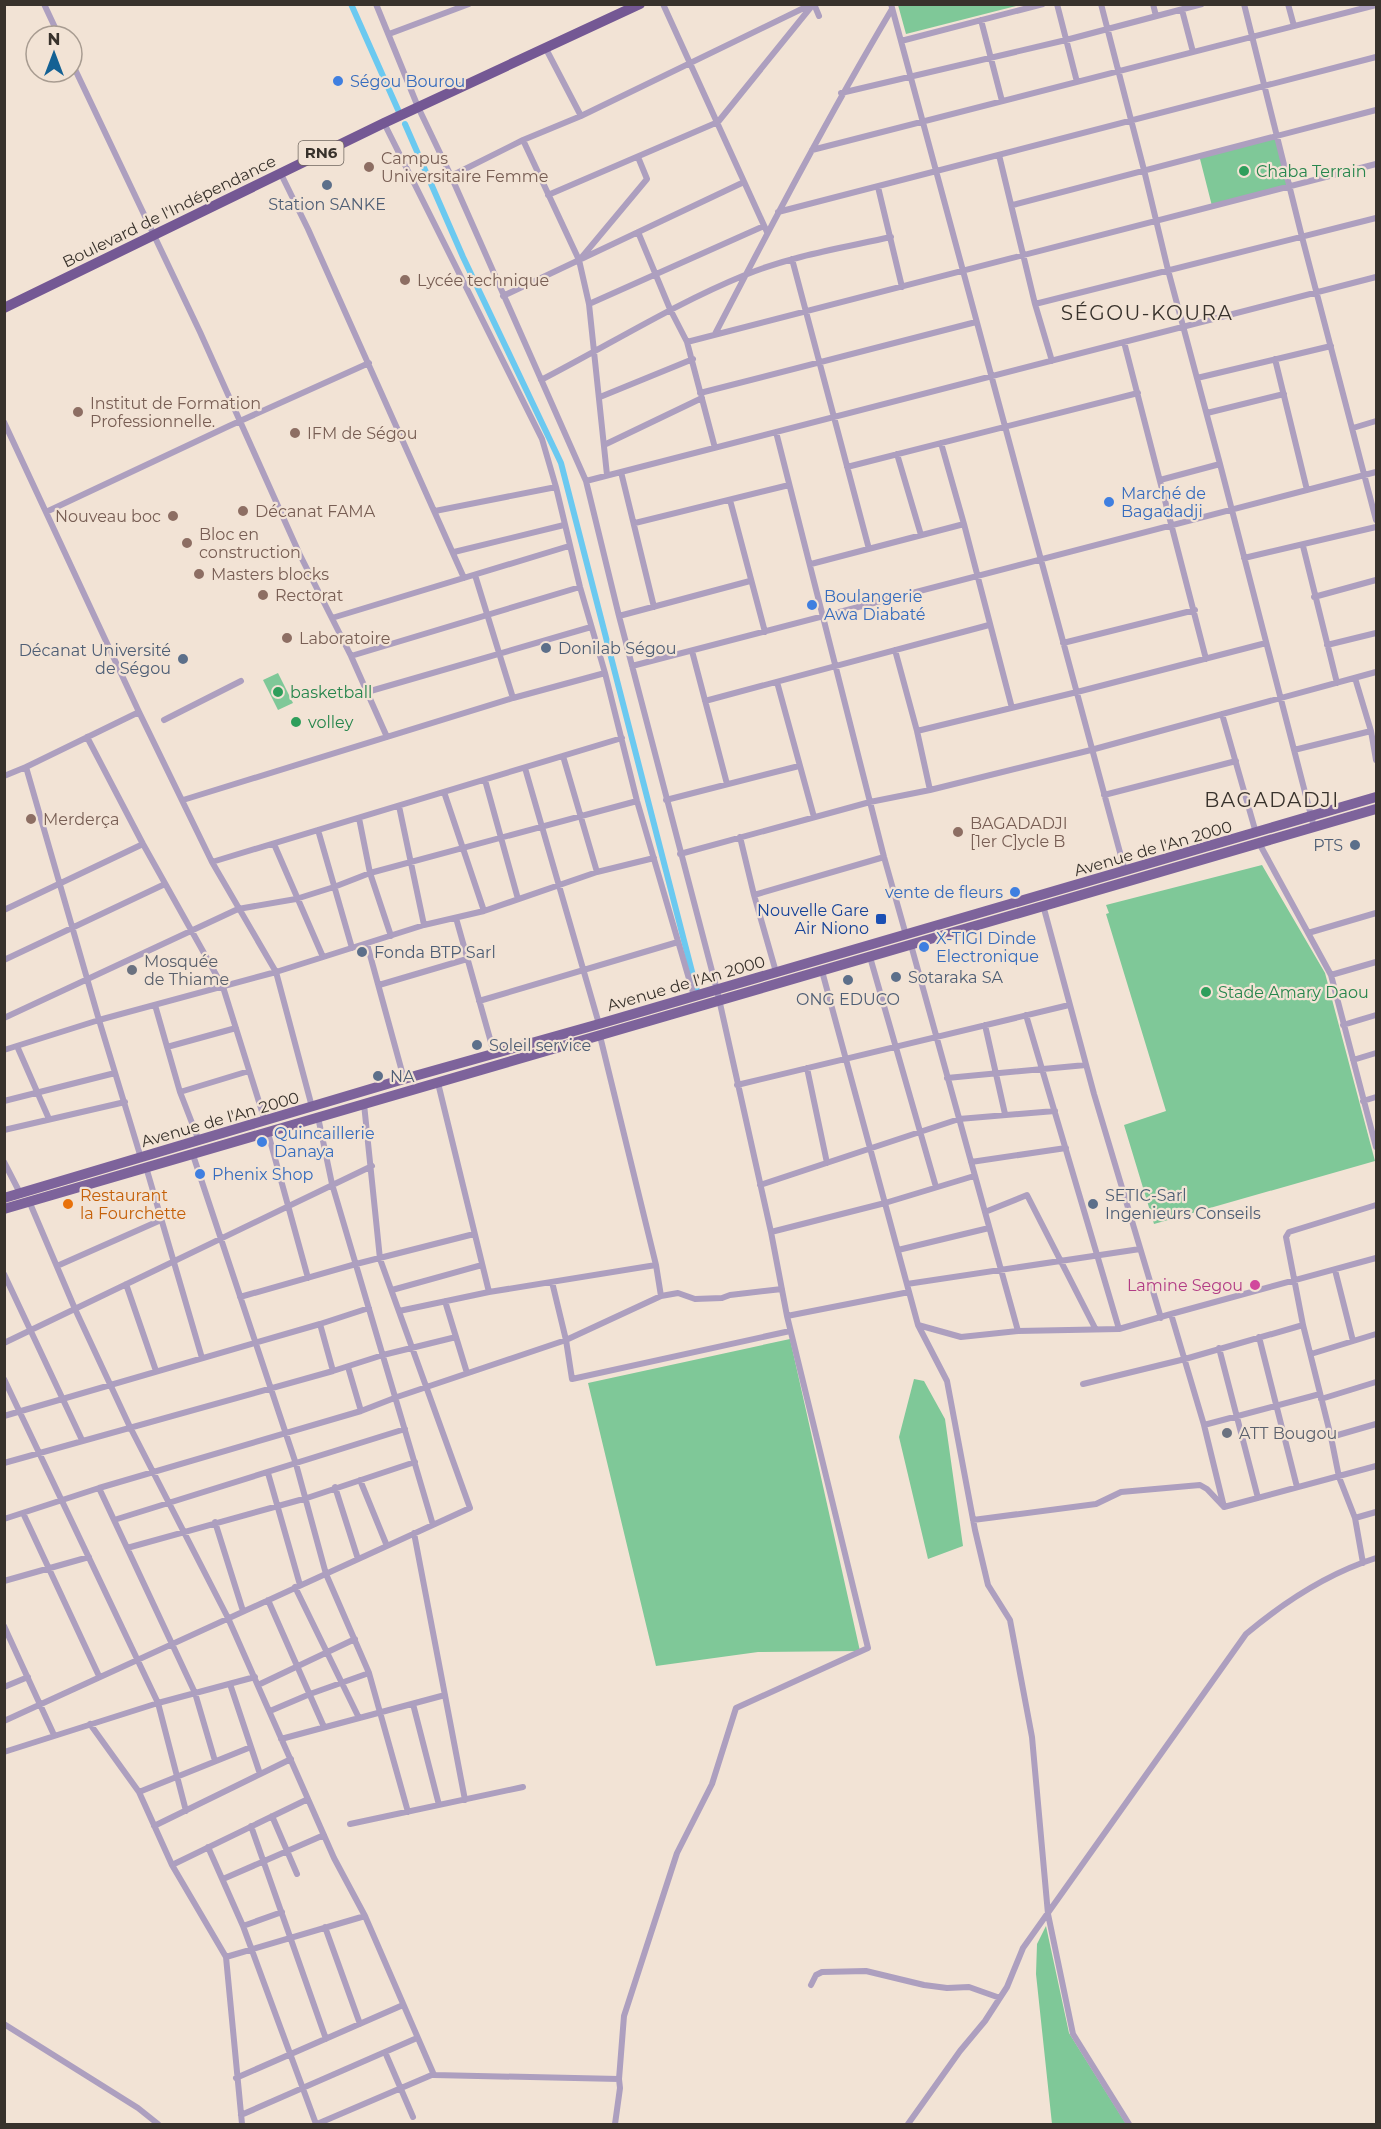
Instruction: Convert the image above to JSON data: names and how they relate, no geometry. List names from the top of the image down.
{
  "streets": {
    "highway": ["RN6", "Boulevard de l'Indépendance"],
    "main road": ["Avenue de l'An 2000"]
  },
  "districts": ["SÉGOU-KOURA", "BAGADADJI"],
  "places": {
    "other": [
      "Ségou Bourou",
      "Campus Universitaire Femme",
      "Chaba Terrain",
      "Station SANKE",
      "Lycée technique",
      "Institut de Formation Professionnelle.",
      "IFM de Ségou",
      "Marché de Bagadadji",
      "Décanat FAMA",
      "Nouveau boc",
      "Bloc en construction",
      "Masters blocks",
      "Rectorat",
      "Boulangerie Awa Diabaté",
      "Laboratoire",
      "Donilab Ségou",
      "Décanat Université de Ségou",
      "basketball",
      "volley",
      "Merderça",
      "BAGADADJI [1er C]ycle B",
      "PTS",
      "vente de fleurs",
      "X-TIGI Dinde Electronique",
      "Fonda BTP Sarl",
      "Mosquée de Thiame",
      "Sotaraka SA",
      "ONG EDUCO",
      "Stade Amary Daou",
      "Soleil service",
      "NA",
      "Quincaillerie Danaya",
      "Phenix Shop",
      "Restaurant la Fourchette",
      "SETIC-Sarl Ingenieurs Conseils",
      "Lamine Segou",
      "ATT Bougou"
    ],
    "transit": ["Nouvelle Gare Air Niono"]
  },
  "north": "top"
}
